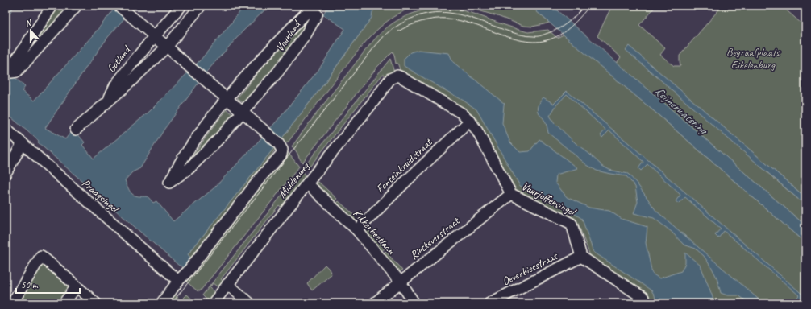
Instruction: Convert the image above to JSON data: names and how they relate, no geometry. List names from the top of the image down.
{
  "streets": {
    "street": [
      "Vuurland",
      "Gotland",
      "Fonteinkruidstraat",
      "Middenweg",
      "Praagsingel",
      "Vuurjuffersingel",
      "Kikkerbeetlaan",
      "Rietkeverstraat",
      "Oeverbiesstraat"
    ]
  },
  "crossings": [
    ["Fonteinkruidstraat", "Vuurjuffersingel"],
    ["Fonteinkruidstraat", "Kikkerbeetlaan"],
    ["Middenweg", "Vuurjuffersingel"],
    ["Middenweg", "Kikkerbeetlaan"],
    ["Vuurjuffersingel", "Rietkeverstraat"],
    ["Vuurjuffersingel", "Oeverbiesstraat"],
    ["Kikkerbeetlaan", "Rietkeverstraat"]
  ],
  "water": ["Reijnerwatering"],
  "parks": ["Begraafplaats Eikelenburg"],
  "scale_bar": "50 m",
  "north": "top"
}
